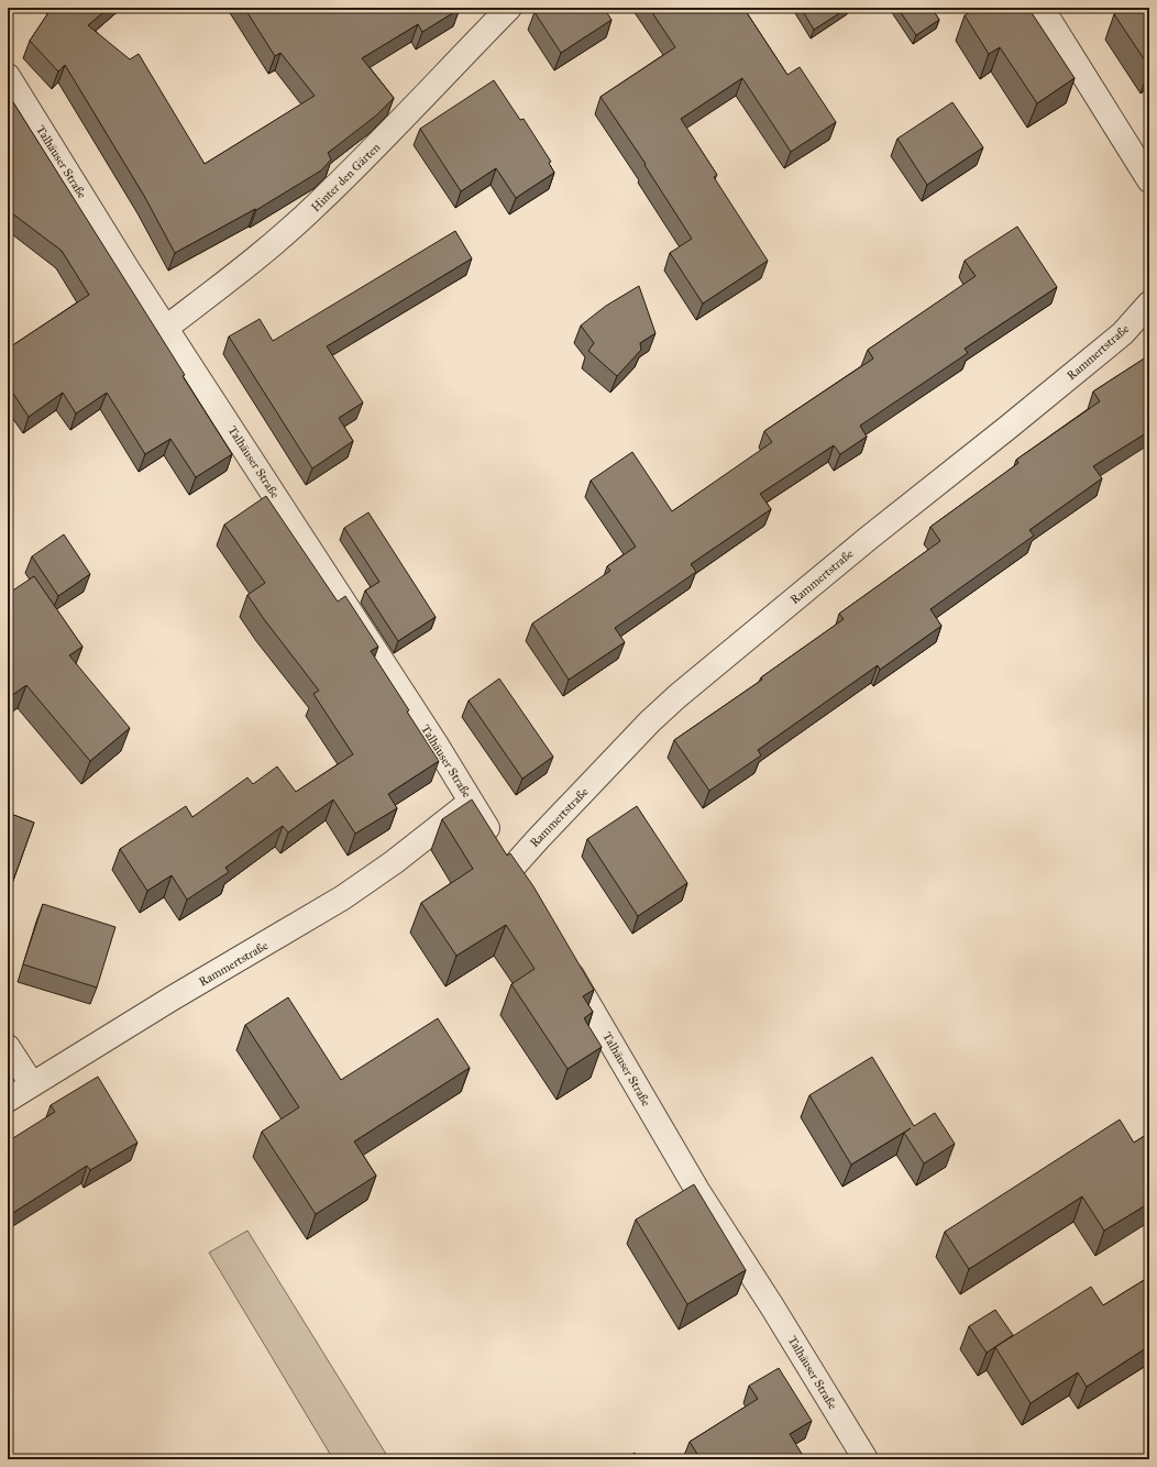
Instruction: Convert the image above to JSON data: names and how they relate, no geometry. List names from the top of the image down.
{
  "streets": {
    "street": ["Talhäuser Straße", "Hinter den Gärten", "Rammertstraße"]
  },
  "crossings": [
    ["Talhäuser Straße", "Hinter den Gärten"],
    ["Talhäuser Straße", "Rammertstraße"]
  ]
}
